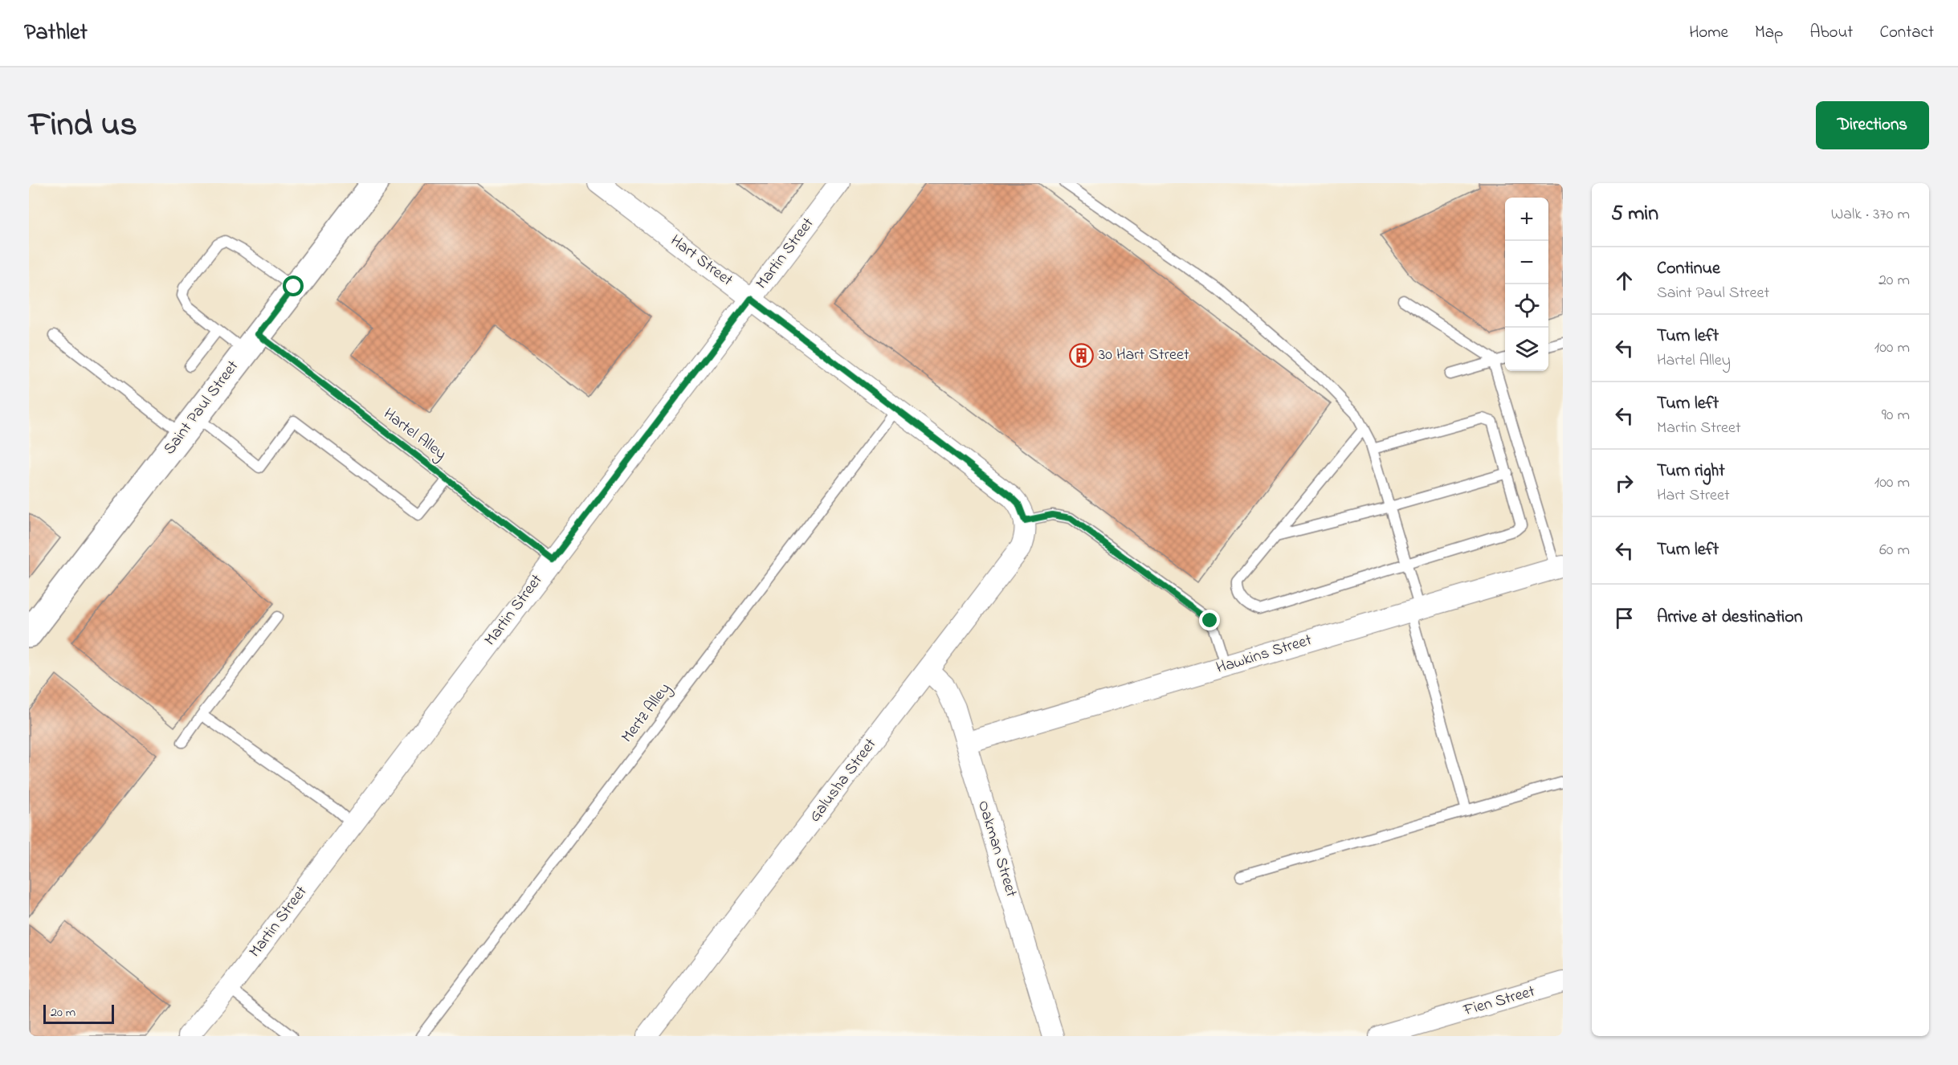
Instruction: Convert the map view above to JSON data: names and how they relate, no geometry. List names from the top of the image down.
{
  "streets": {
    "main road": ["Saint Paul Street"],
    "street": [
      "Martin Street",
      "Hart Street",
      "Hawkins Street",
      "Galusha Street",
      "Oakman Street",
      "Fien Street"
    ],
    "lane": ["Hartel Alley", "Mertz Alley"]
  },
  "crossings": [
    ["Martin Street", "Hart Street"],
    ["Martin Street", "Hartel Alley"],
    ["Hart Street", "Mertz Alley"],
    ["Hart Street", "Galusha Street"],
    ["Saint Paul Street", "Hartel Alley"],
    ["Hawkins Street", "Oakman Street"],
    ["Galusha Street", "Oakman Street"]
  ],
  "places": {
    "building": ["30 Hart Street"]
  },
  "scale_bar": "20 m",
  "page": {
    "header": "Pathlet",
    "nav": [
      "Home",
      "Map",
      "About",
      "Contact"
    ],
    "title": "Find us",
    "buttons": "Directions",
    "heading": ["5 min", "Walk · 370 m"],
    "map_buttons": ["+", "−"],
    "list": [
      ["Continue", "Saint Paul Street", "20 m"],
      ["Turn left", "Hartel Alley", "100 m"],
      ["Turn left", "Martin Street", "90 m"],
      ["Turn right", "Hart Street", "100 m"],
      ["Turn left", "60 m"],
      "Arrive at destination"
    ],
    "scale": "20 m"
  }
}
